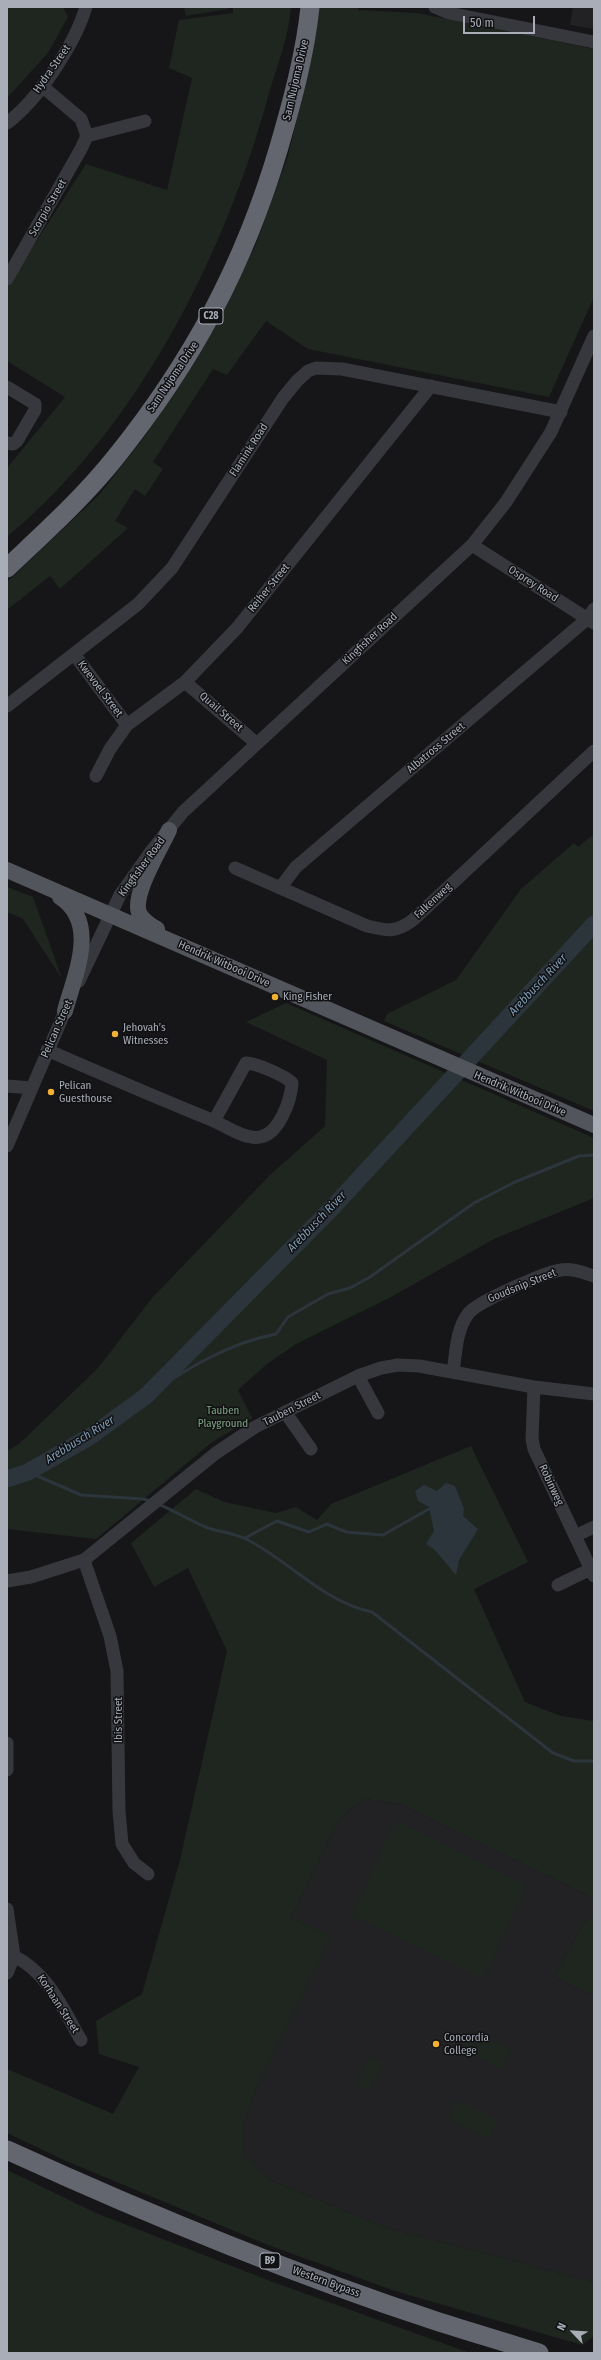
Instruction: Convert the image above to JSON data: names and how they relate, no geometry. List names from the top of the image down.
{
  "streets": {
    "highway": [
      "Sam Nujoma Drive",
      "C28",
      "B9",
      "Western Bypass"
    ],
    "main road": ["Hendrik Witbooi Drive"],
    "street": [
      "Hydra Street",
      "Scorpio Street",
      "Flamink Road",
      "Osprey Road",
      "Reiher Street",
      "Kingfisher Road",
      "Kwevoel Street",
      "Quail Street",
      "Albatross Street",
      "Falkenweg",
      "Pelican Street",
      "Goudsnip Street",
      "Tauben Street",
      "Robinweg",
      "Ibis Street",
      "Korhaan Street"
    ]
  },
  "crossings": [
    ["Flamink Road", "Reiher Street"],
    ["Flamink Road", "Kingfisher Road"],
    ["Flamink Road", "Kwevoel Street"],
    ["Osprey Road", "Kingfisher Road"],
    ["Osprey Road", "Albatross Street"],
    ["Reiher Street", "Kwevoel Street"],
    ["Reiher Street", "Quail Street"],
    ["Kingfisher Road", "Quail Street"],
    ["Kingfisher Road", "Hendrik Witbooi Drive"],
    ["Kingfisher Road", "Pelican Street"],
    ["Albatross Street", "Falkenweg"],
    ["Hendrik Witbooi Drive", "Pelican Street"],
    ["Goudsnip Street", "Tauben Street"],
    ["Tauben Street", "Robinweg"],
    ["Tauben Street", "Ibis Street"]
  ],
  "water": ["Arebbusch River"],
  "parks": ["Tauben Playground"],
  "places": [
    "King Fisher",
    "Jehovah’s Witnesses",
    "Pelican Guesthouse",
    "Concordia College"
  ],
  "scale_bar": "50 m",
  "north": "top left"
}
